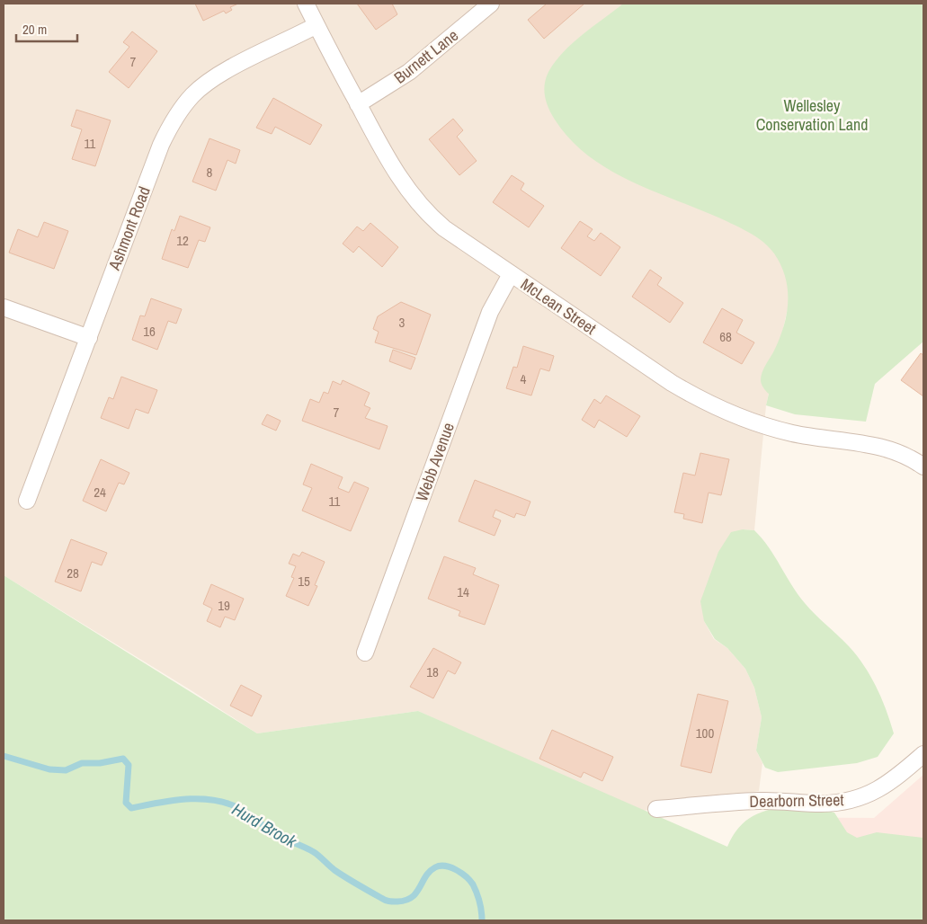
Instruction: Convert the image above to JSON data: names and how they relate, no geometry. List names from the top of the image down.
{
  "streets": {
    "street": [
      "Burnett Lane",
      "Ashmont Road",
      "McLean Street",
      "Webb Avenue",
      "Dearborn Street"
    ]
  },
  "crossings": [
    ["Burnett Lane", "McLean Street"],
    ["Ashmont Road", "McLean Street"],
    ["McLean Street", "Webb Avenue"]
  ],
  "water": ["Hurd Brook"],
  "parks": ["Wellesley Conservation Land"],
  "house_numbers": [
    "7",
    "11",
    "8",
    "12",
    "3",
    "16",
    "68",
    "4",
    "7",
    "24",
    "11",
    "28",
    "15",
    "14",
    "19",
    "18",
    "100"
  ],
  "scale_bar": "20 m"
}
